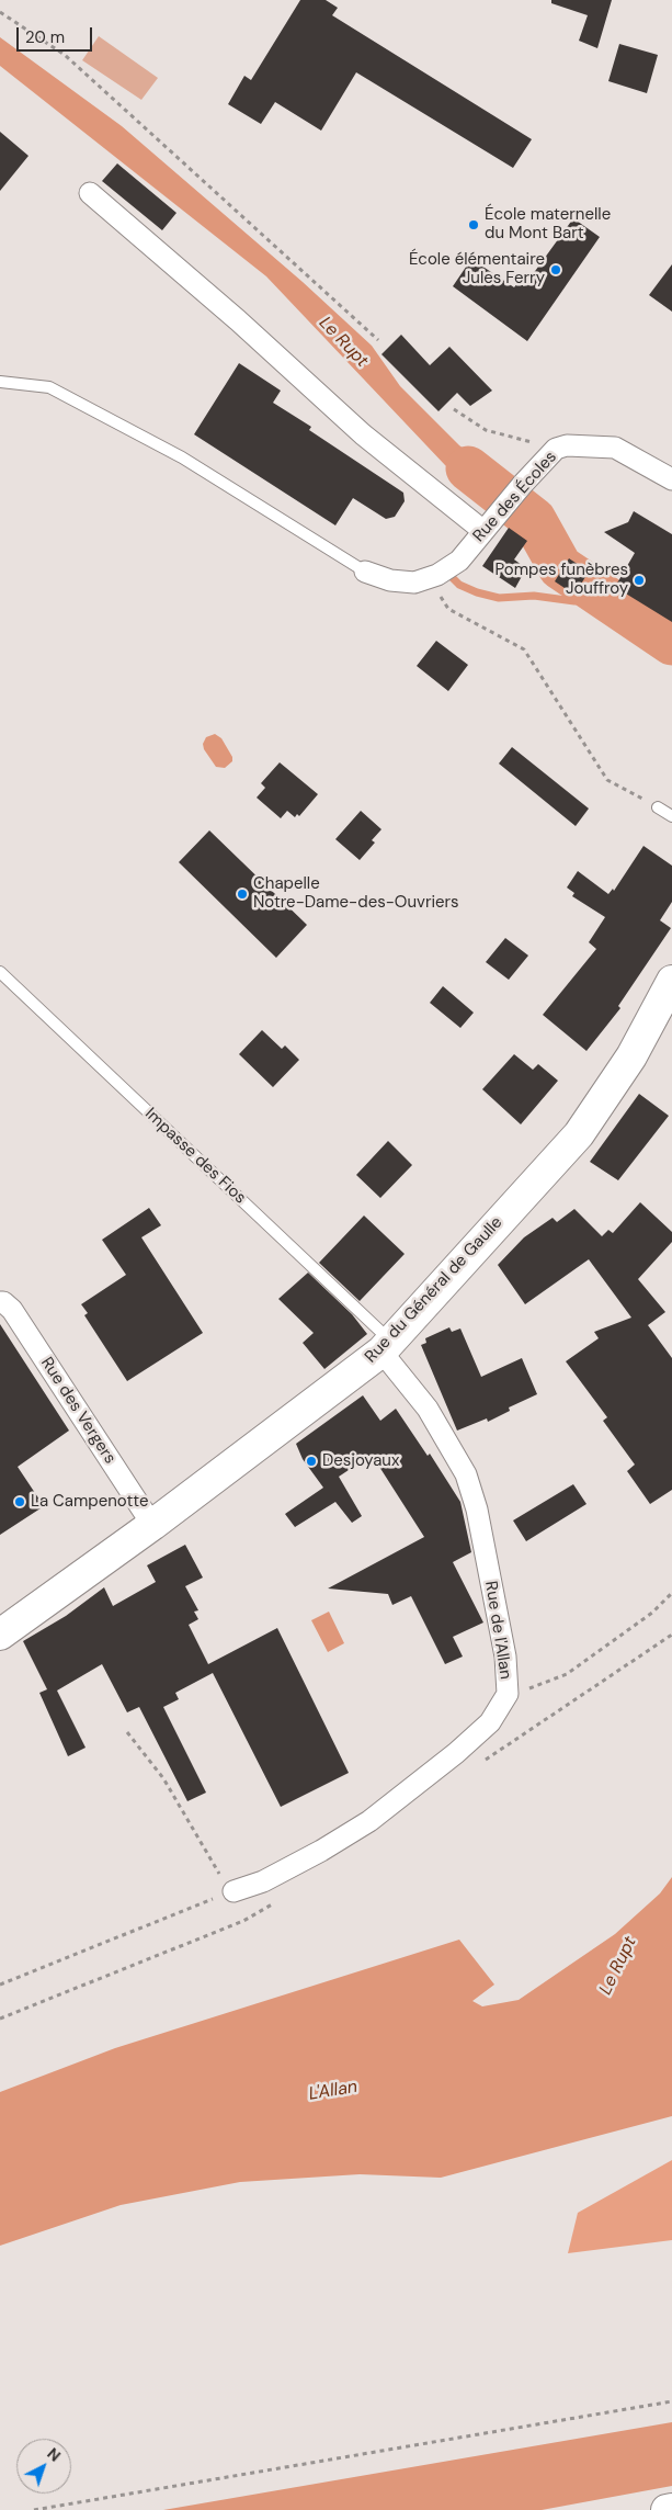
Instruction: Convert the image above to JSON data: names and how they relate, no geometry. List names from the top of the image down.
{
  "streets": {
    "main road": ["Rue du Général de Gaulle"],
    "street": ["Rue des Écoles", "Rue des Vergers", "Rue de l'Allan"],
    "lane": ["Impasse des Fios"]
  },
  "crossings": [
    ["Impasse des Fios", "Rue du Général de Gaulle"],
    ["Impasse des Fios", "Rue de l'Allan"],
    ["Rue du Général de Gaulle", "Rue des Vergers"],
    ["Rue du Général de Gaulle", "Rue de l'Allan"]
  ],
  "water": ["Le Rupt", "L'Allan"],
  "places": [
    "École maternelle du Mont Bart",
    "École élémentaire Jules Ferry",
    "Pompes funèbres Jouffroy",
    "Chapelle Notre-Dame-des-Ouvriers",
    "Desjoyaux",
    "La Campenotte"
  ],
  "scale_bar": "20 m",
  "north": "top right"
}
